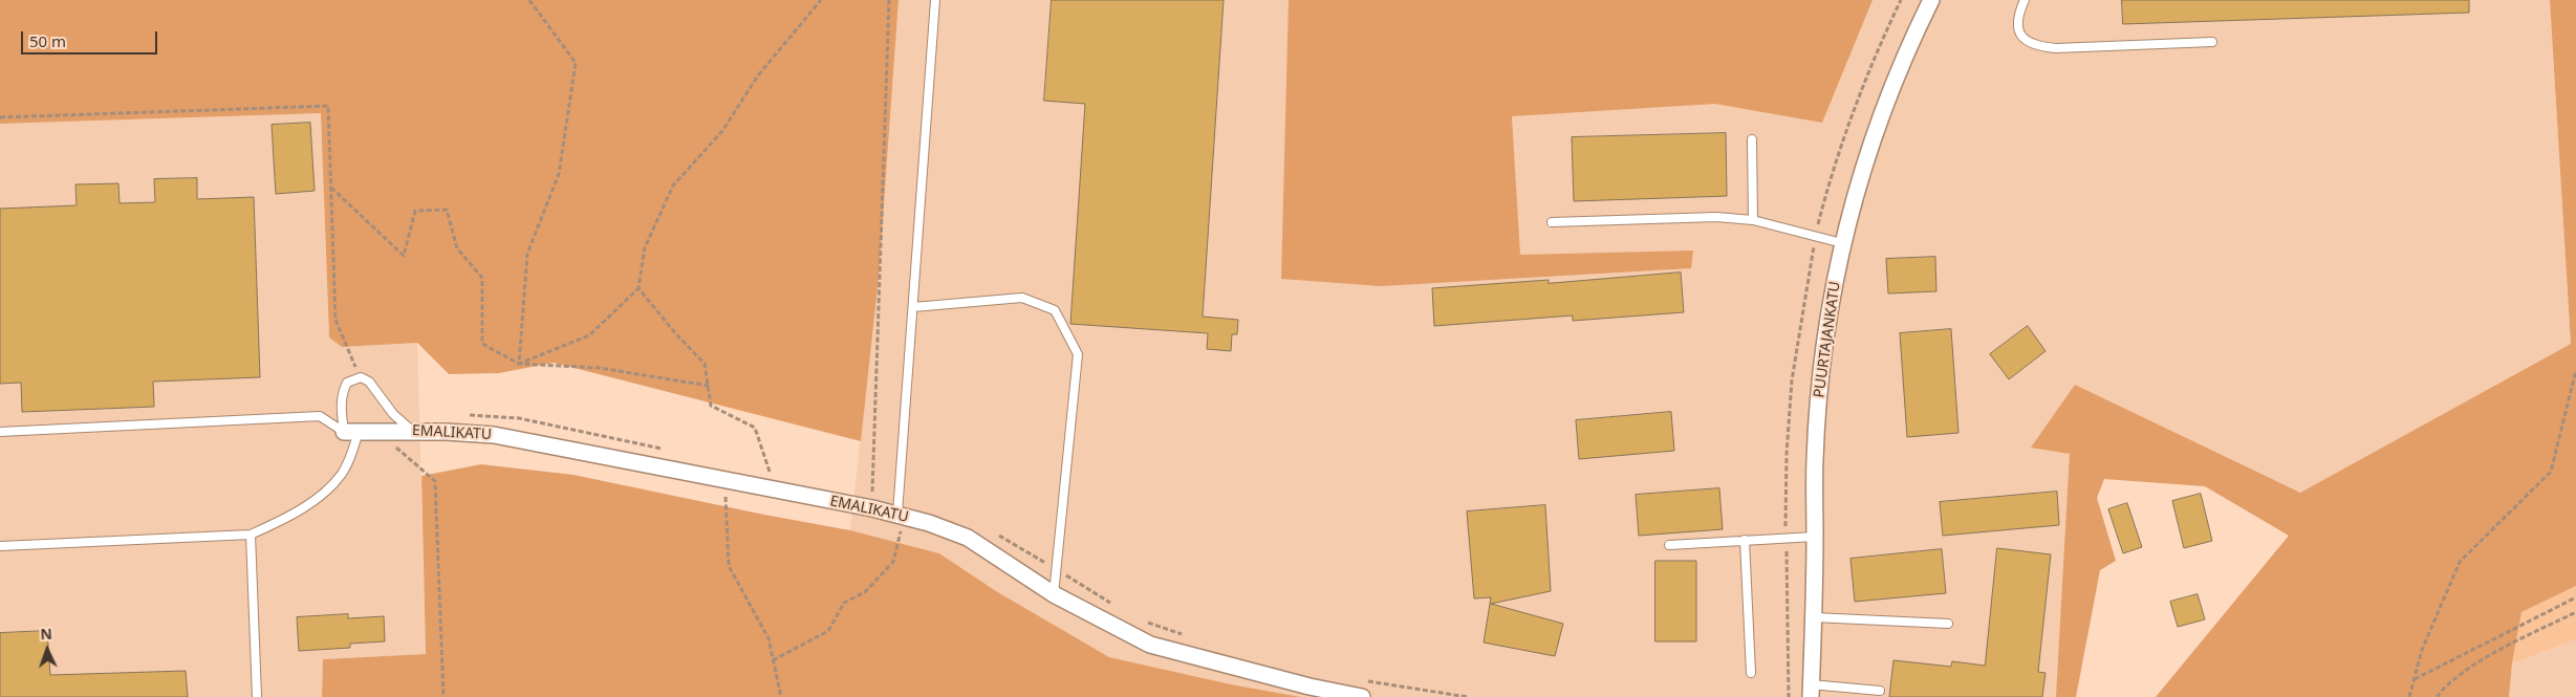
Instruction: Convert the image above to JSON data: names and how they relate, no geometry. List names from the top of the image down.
{
  "streets": {
    "street": ["PUURTAJANKATU", "EMALIKATU"]
  },
  "scale_bar": "50 m",
  "north": "top"
}
